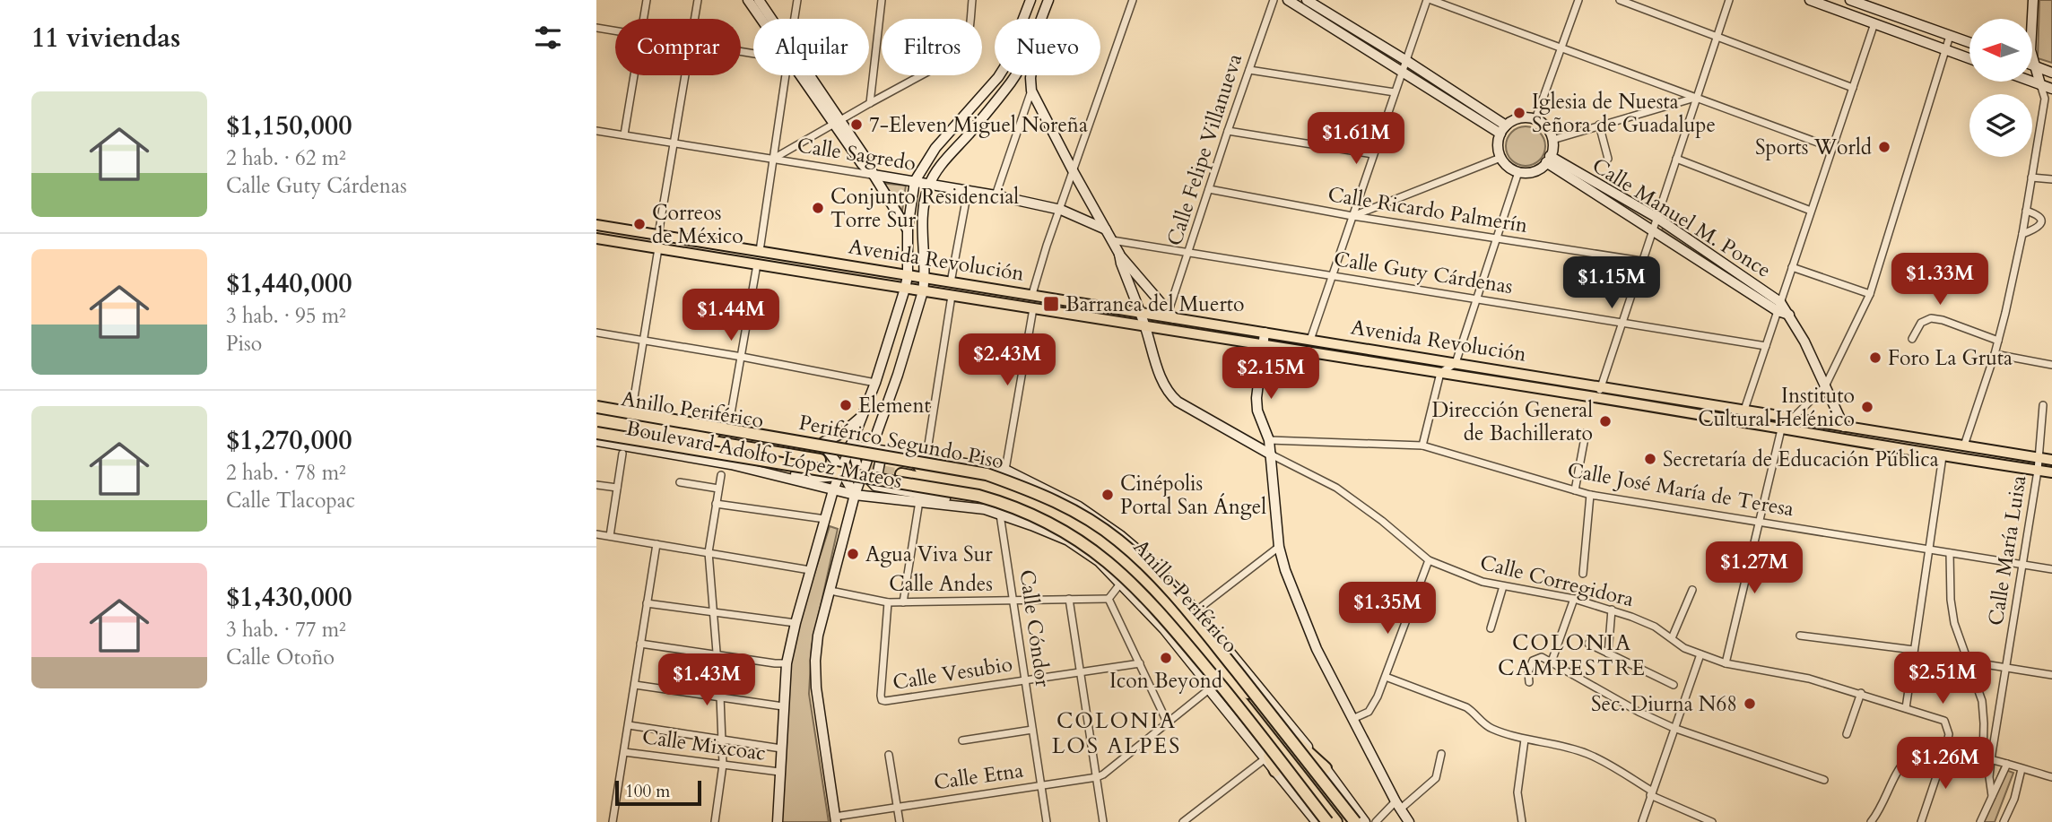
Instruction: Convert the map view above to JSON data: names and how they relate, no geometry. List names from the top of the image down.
{
  "streets": {
    "highway": ["Anillo Periférico", "Periférico Segundo Piso"],
    "main road": [
      "Calle Sagredo",
      "Calle Manuel M. Ponce",
      "Avenida Revolución",
      "Boulevard Adolfo López Mateos"
    ],
    "street": [
      "Calle Felipe Villanueva",
      "Calle Ricardo Palmerín",
      "Calle Guty Cárdenas",
      "Calle José María de Teresa",
      "Calle María Luisa",
      "Calle Corregidora",
      "Calle Andes",
      "Calle Cóndor",
      "Calle Vesubio",
      "Calle Mixcoac",
      "Calle Etna"
    ]
  },
  "crossings": [
    ["Calle Felipe Villanueva", "Calle Ricardo Palmerín"],
    ["Calle Felipe Villanueva", "Avenida Revolución"],
    ["Calle Felipe Villanueva", "Calle Guty Cárdenas"],
    ["Calle Manuel M. Ponce", "Avenida Revolución"],
    ["Avenida Revolución", "Calle María Luisa"],
    ["Anillo Periférico", "Boulevard Adolfo López Mateos"],
    ["Periférico Segundo Piso", "Boulevard Adolfo López Mateos"],
    ["Boulevard Adolfo López Mateos", "Calle Cóndor"],
    ["Boulevard Adolfo López Mateos", "Calle Etna"],
    ["Calle José María de Teresa", "Calle María Luisa"],
    ["Calle Andes", "Calle Cóndor"],
    ["Calle Andes", "Calle Vesubio"],
    ["Calle Cóndor", "Calle Vesubio"],
    ["Calle Cóndor", "Calle Etna"]
  ],
  "districts": ["COLONIA CAMPESTRE", "COLONIA LOS ALPES"],
  "places": {
    "other": [
      "Iglesia de Nuesta Señora de Guadalupe",
      "7-Eleven Miguel Noreña",
      "Sports World",
      "Conjunto Residencial Torre Sur",
      "Correos de México",
      "Foro La Gruta",
      "Element",
      "Instituto Cultural Helénico",
      "Dirección General de Bachillerato",
      "Secretaría de Educación Pública",
      "Cinépolis Portal San Ángel",
      "Agua Viva Sur",
      "Icon Beyond",
      "Sec. Diurna N68"
    ],
    "transit": ["Barranca del Muerto"]
  },
  "scale_bar": "100 m",
  "north": "left",
  "page": {
    "heading": "11 viviendas",
    "chip": [
      "Comprar",
      "Alquilar",
      "Filtros",
      "Nuevo"
    ],
    "list": [
      {
        "name": "$1,150,000",
        "note": "2 hab. · 62 m² · Calle Guty Cárdenas"
      },
      {
        "name": "$1,440,000",
        "note": "3 hab. · 95 m² · Piso"
      },
      {
        "name": "$1,270,000",
        "note": "2 hab. · 78 m² · Calle Tlacopac"
      },
      {
        "name": "$1,430,000",
        "note": "3 hab. · 77 m² · Calle Otoño"
      }
    ],
    "price": [
      "$1.61M",
      "$1.33M",
      "$1.15M",
      "$1.44M",
      "$2.43M",
      "$2.15M",
      "$1.27M",
      "$1.35M",
      "$2.51M",
      "$1.43M",
      "$1.26M"
    ],
    "scale": "100 m"
  }
}
